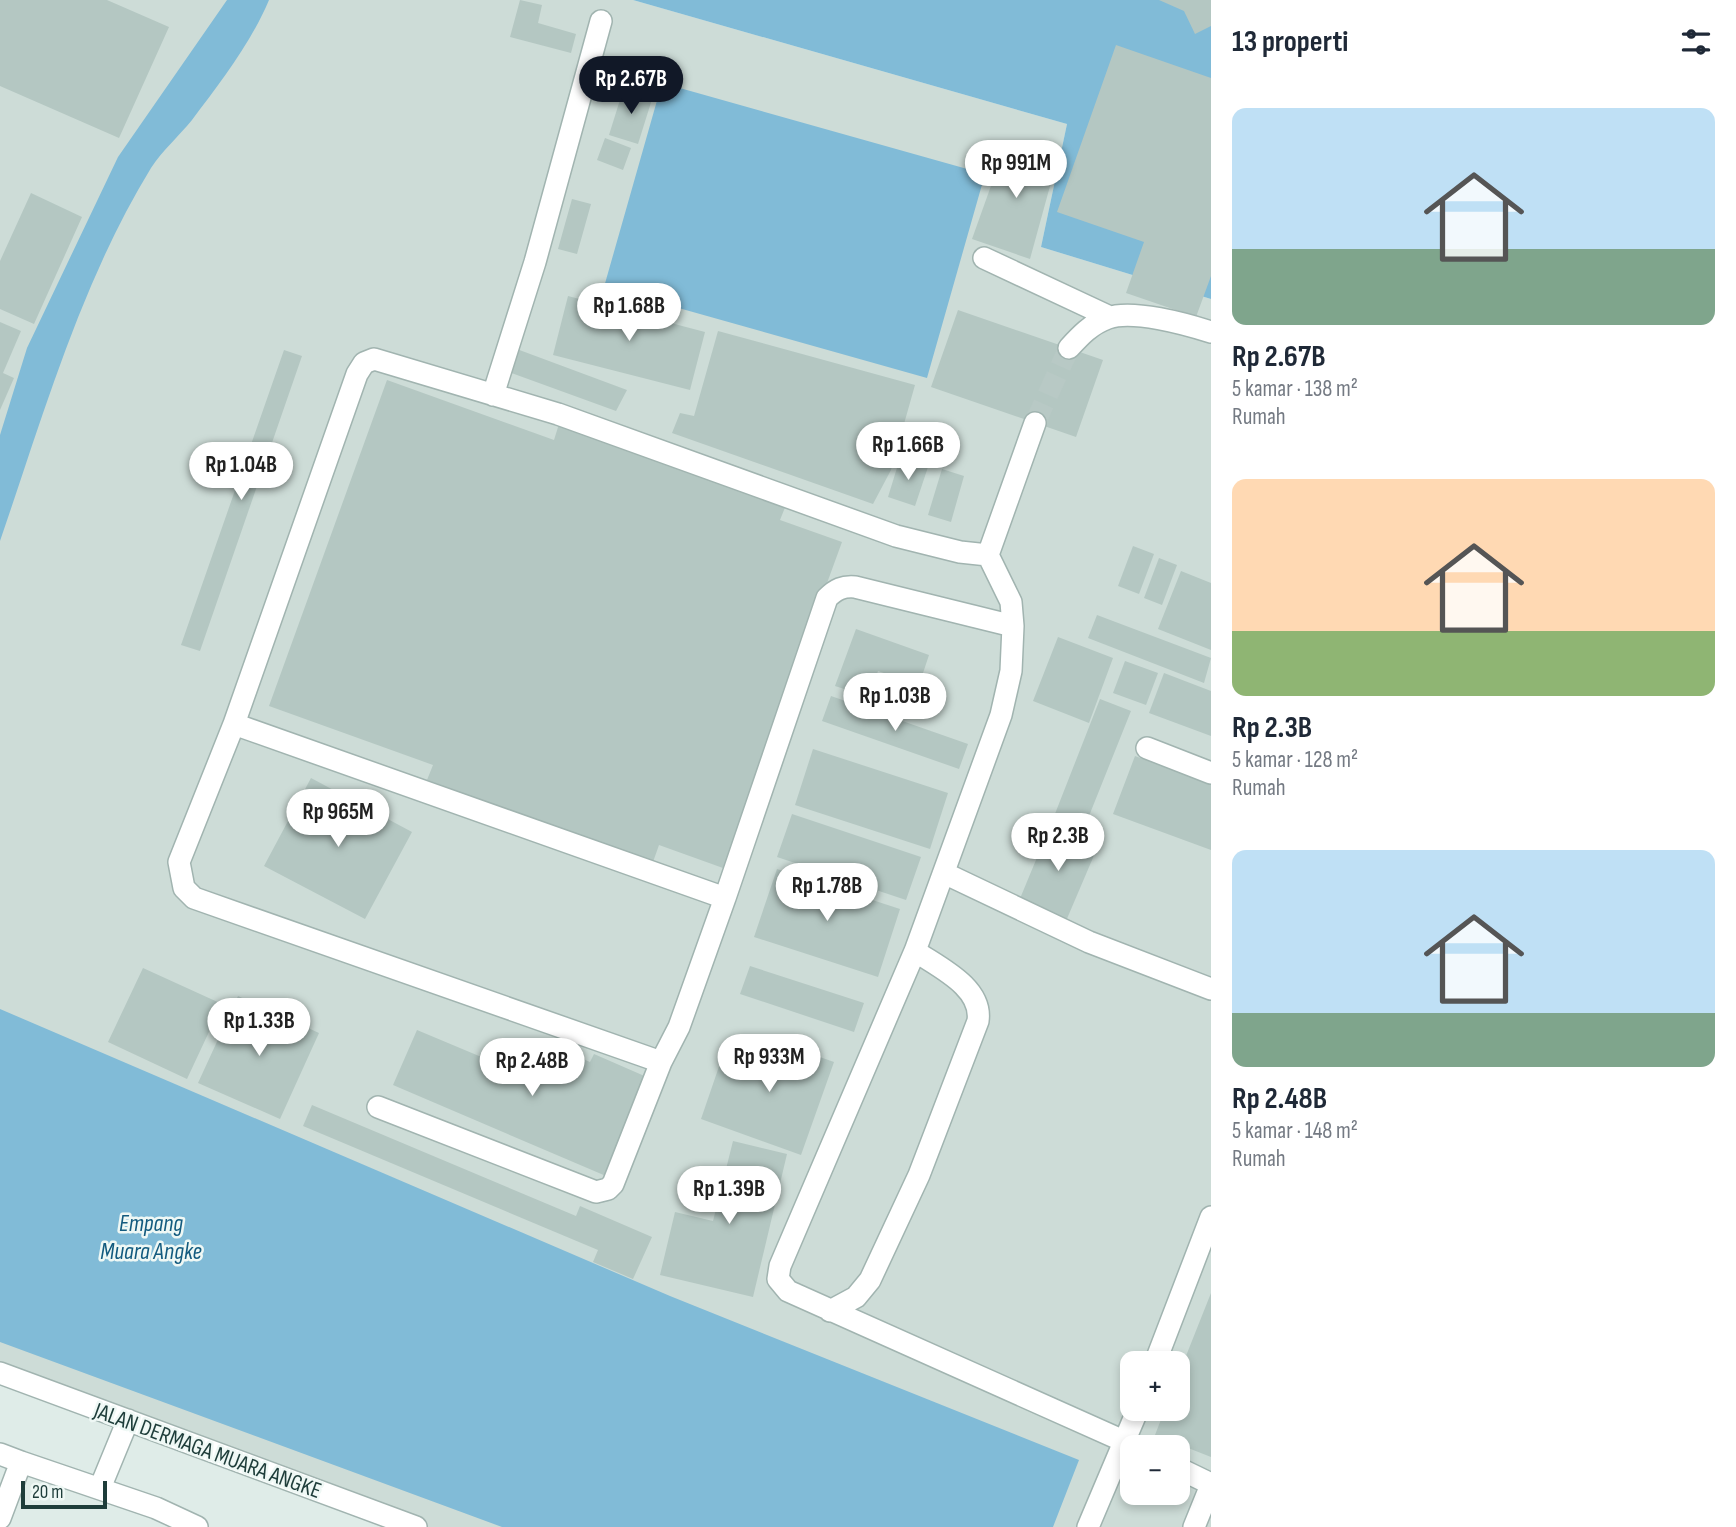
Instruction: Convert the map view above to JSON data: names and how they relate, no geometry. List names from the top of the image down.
{
  "streets": {
    "street": ["JALAN DERMAGA MUARA ANGKE"]
  },
  "water": ["Empang Muara Angke"],
  "scale_bar": "20 m",
  "page": {
    "heading": "13 properti",
    "price": [
      "Rp 2.67B",
      "Rp 991M",
      "Rp 1.68B",
      "Rp 1.66B",
      "Rp 1.04B",
      "Rp 1.03B",
      "Rp 965M",
      "Rp 2.3B",
      "Rp 1.78B",
      "Rp 1.33B",
      "Rp 933M",
      "Rp 2.48B",
      "Rp 1.39B"
    ],
    "list": [
      {
        "name": "Rp 2.67B",
        "note": "5 kamar · 138 m² · Rumah"
      },
      {
        "name": "Rp 2.3B",
        "note": "5 kamar · 128 m² · Rumah"
      },
      {
        "name": "Rp 2.48B",
        "note": "5 kamar · 148 m² · Rumah"
      }
    ],
    "map_buttons": ["+", "−"],
    "scale": "20 m"
  }
}
